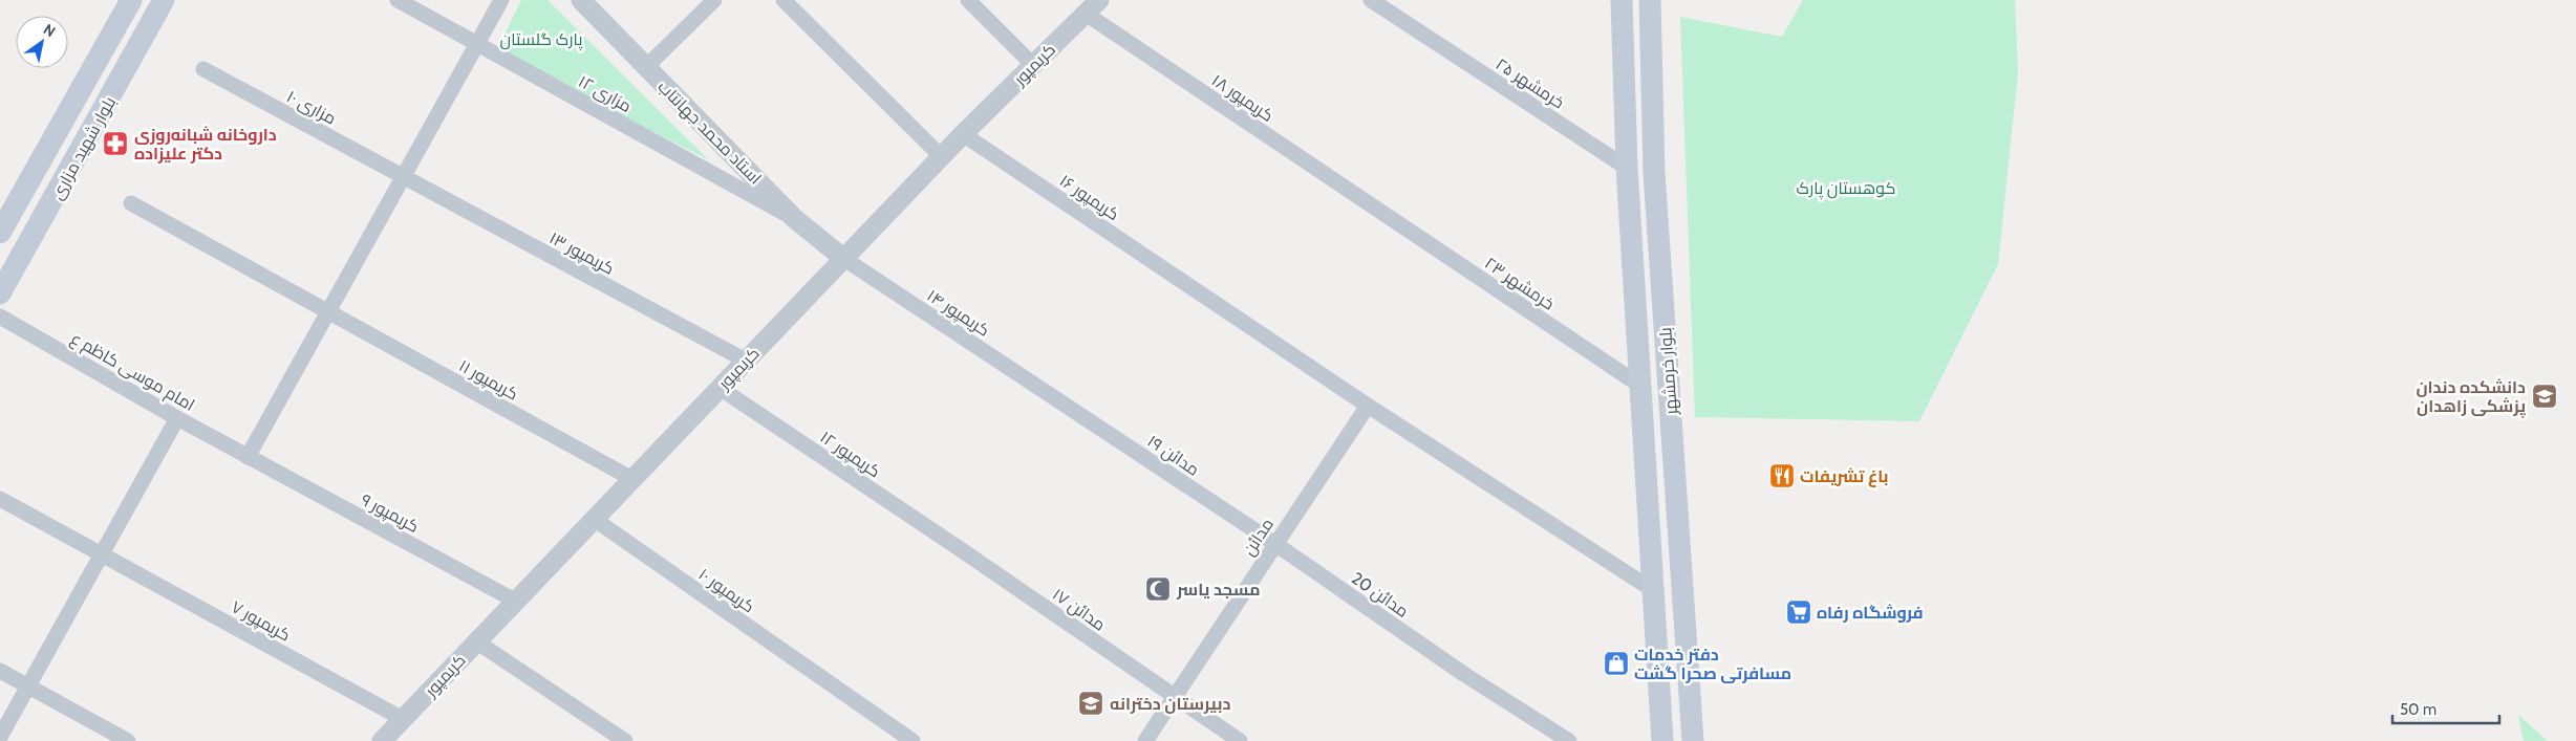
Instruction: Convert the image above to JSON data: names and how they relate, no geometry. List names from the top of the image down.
{
  "streets": {
    "main road": ["بلوار شهید مزاری", "بلوار خرمشهر"],
    "street": [
      "کریمپور",
      "خرمشهر ۲۵",
      "مزاری ۱۲",
      "کریمپور ۱۸",
      "مزاری ۱۰",
      "استاد محمد جهانتاب",
      "کریمپور ۱۶",
      "کریمپور ۱۳",
      "خرمشهر ۲۳",
      "کریمپور ۱۴",
      "امام موسی کاظم ع",
      "کریمپور ۱۱",
      "کریمپور ۱۲",
      "مدائن ۱۹",
      "کریمپور ۹",
      "مدائن",
      "کریمپور ۱۰",
      "مدائن 20",
      "مدائن ۱۷",
      "کریمپور ۷"
    ]
  },
  "crossings": [
    ["کریمپور", "کریمپور ۱۸"],
    ["کریمپور", "استاد محمد جهانتاب"],
    ["کریمپور", "کریمپور ۱۶"],
    ["کریمپور", "کریمپور ۱۳"],
    ["کریمپور", "کریمپور ۱۴"],
    ["کریمپور", "کریمپور ۱۱"],
    ["کریمپور", "کریمپور ۱۲"],
    ["کریمپور", "کریمپور ۹"],
    ["کریمپور", "کریمپور ۱۰"],
    ["کریمپور", "کریمپور ۷"],
    ["خرمشهر ۲۵", "بلوار خرمشهر"],
    ["مزاری ۱۲", "استاد محمد جهانتاب"],
    ["کریمپور ۱۸", "خرمشهر ۲۳"],
    ["مزاری ۱۰", "کریمپور ۱۳"],
    ["استاد محمد جهانتاب", "کریمپور ۱۴"],
    ["کریمپور ۱۶", "بلوار خرمشهر"],
    ["کریمپور ۱۶", "مدائن"],
    ["خرمشهر ۲۳", "بلوار خرمشهر"],
    ["کریمپور ۱۴", "مدائن ۱۹"],
    ["امام موسی کاظم ع", "کریمپور ۹"],
    ["کریمپور ۱۲", "مدائن ۱۷"],
    ["مدائن ۱۹", "مدائن"],
    ["مدائن ۱۹", "مدائن 20"],
    ["مدائن", "مدائن 20"],
    ["مدائن", "مدائن ۱۷"]
  ],
  "parks": ["پارک گلستان", "کوهستان پارک"],
  "places": {
    "pharmacy": ["داروخانه شبانه‌روزی دکتر علیزاده"],
    "school or university": ["دانشکده دندان پزشکی زاهدان", "دبیرستان دخترانه"],
    "restaurant": ["باغ تشریفات"],
    "mosque": ["مسجد یاسر"],
    "supermarket": ["فروشگاه رفاه"],
    "shop": ["دفتر خدمات مسافرتی صحرا گشت"]
  },
  "scale_bar": "50 m",
  "north": "top right"
}
